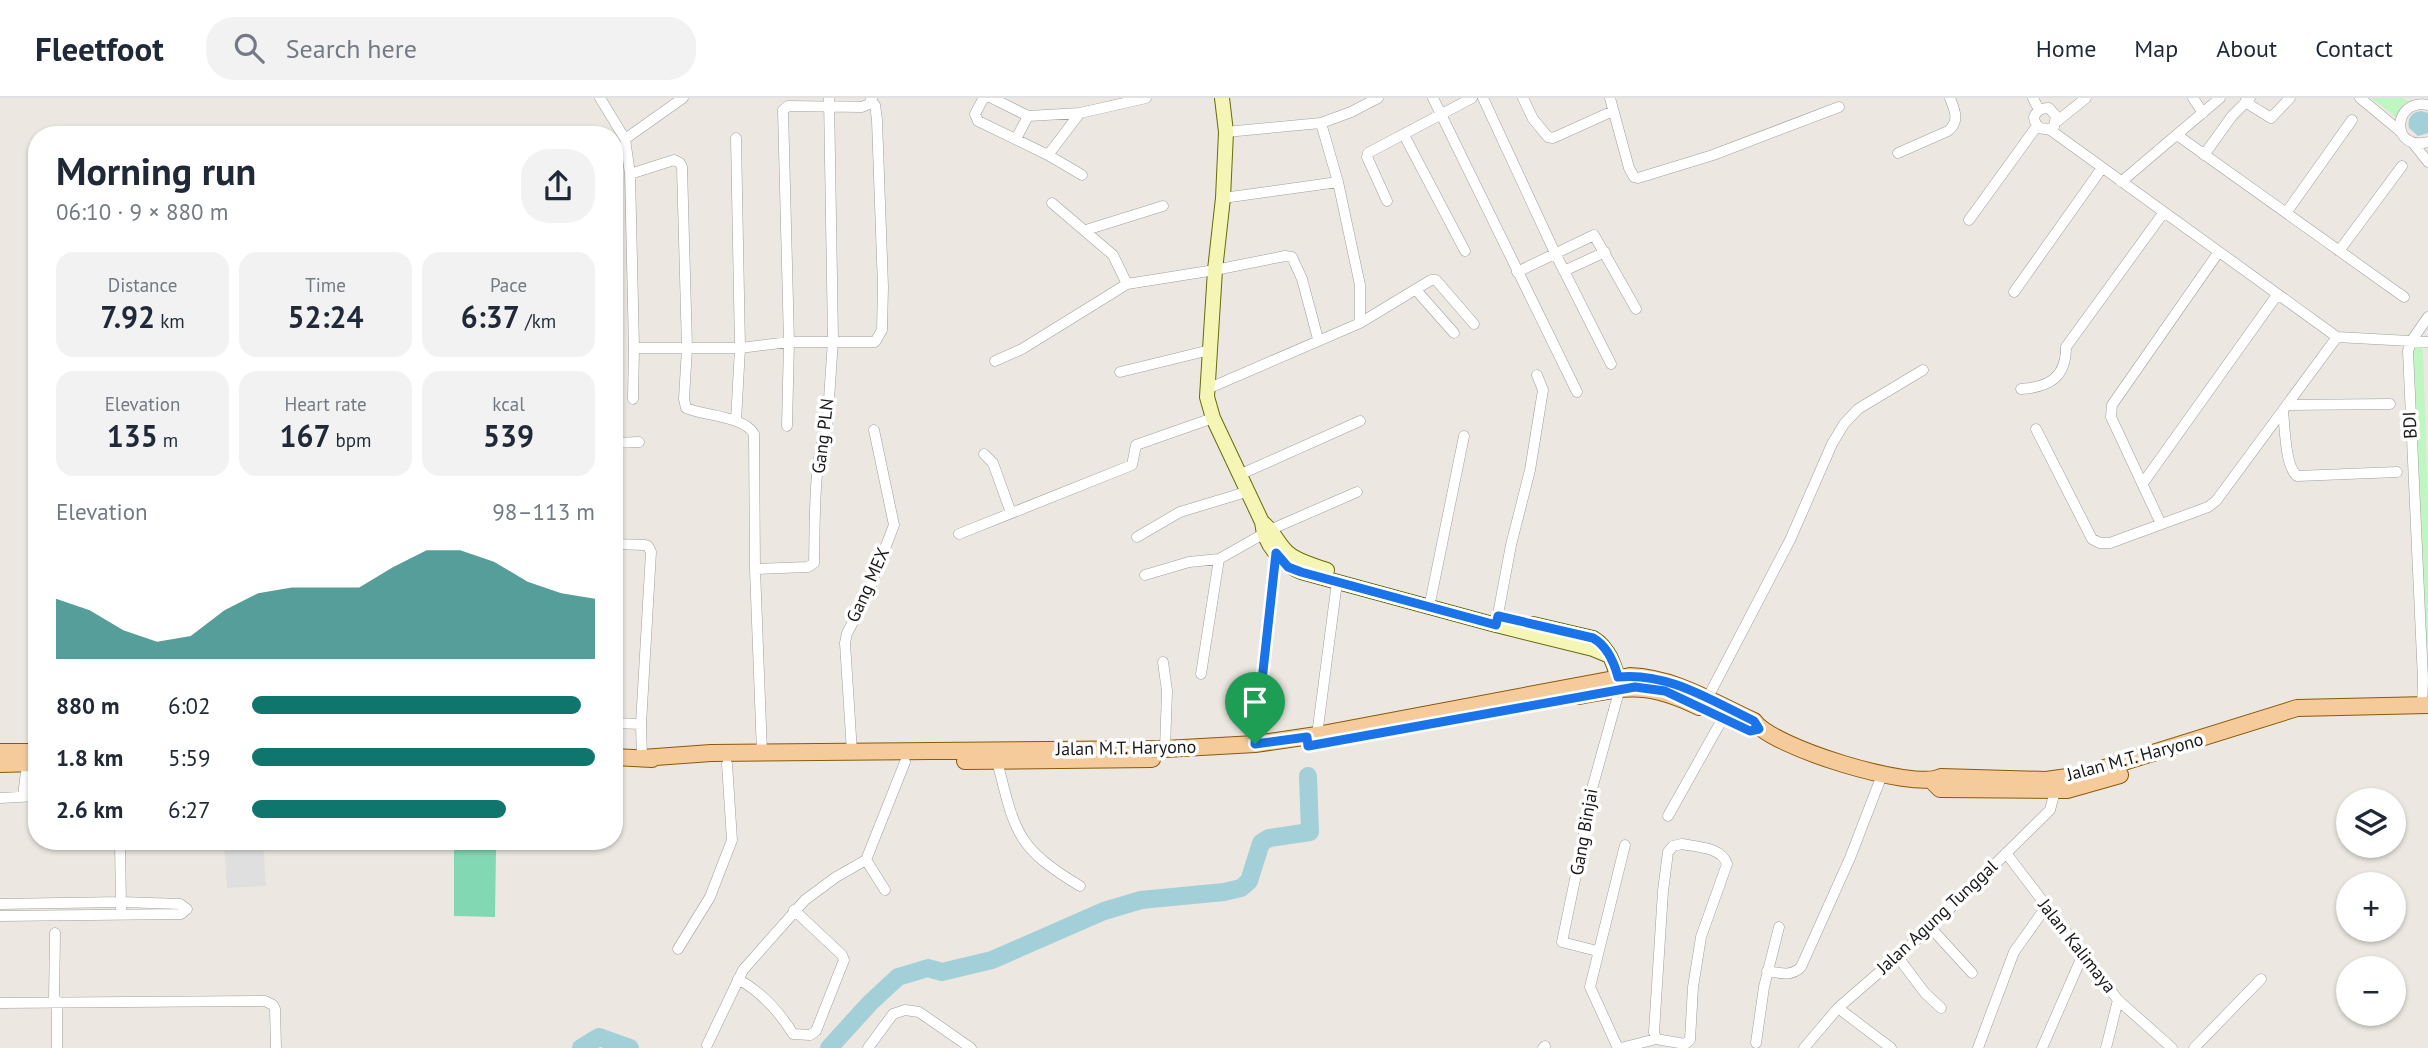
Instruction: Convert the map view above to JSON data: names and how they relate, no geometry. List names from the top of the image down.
{
  "streets": {
    "main road": ["Jalan M.T. Haryono"],
    "street": [
      "BDI",
      "Gang PLN",
      "Gang MEX",
      "Gang Binjai",
      "Jalan Agung Tunggal",
      "Jalan Kalimaya"
    ]
  },
  "crossings": [
    ["BDI", "Jalan M.T. Haryono"],
    ["Gang MEX", "Jalan M.T. Haryono"],
    ["Jalan M.T. Haryono", "Gang Binjai"],
    ["Jalan M.T. Haryono", "Jalan Agung Tunggal"],
    ["Jalan Agung Tunggal", "Jalan Kalimaya"]
  ],
  "page": {
    "header": "Fleetfoot",
    "search": "Search here",
    "nav": [
      "Home",
      "Map",
      "About",
      "Contact"
    ],
    "heading": ["Morning run", "06:10 · 9 × 880 m"],
    "stats": [
      ["Distance", "7.92 km"],
      ["Time", "52:24"],
      ["Pace", "6:37 /km"],
      ["Elevation", "135 m"],
      ["Heart rate", "167 bpm"],
      ["kcal", "539"]
    ],
    "chart": ["Elevation", "98–113 m"],
    "list": [
      {
        "name": "880 m",
        "note": "6:02"
      },
      {
        "name": "1.8 km",
        "note": "5:59"
      },
      {
        "name": "2.6 km",
        "note": "6:27"
      }
    ],
    "map_buttons": ["+", "−"]
  }
}
